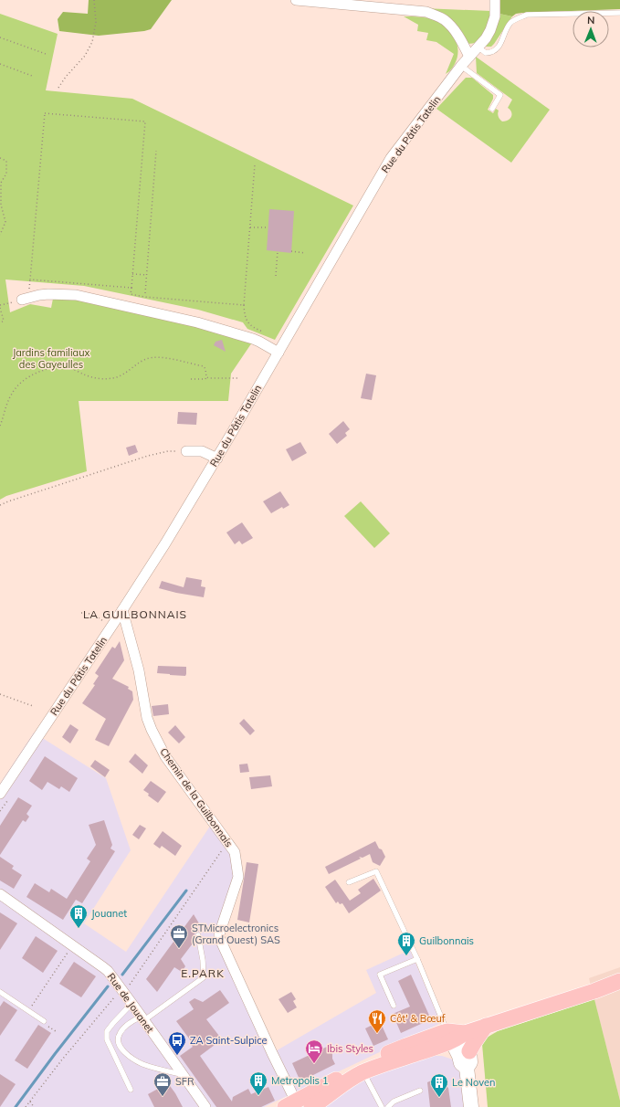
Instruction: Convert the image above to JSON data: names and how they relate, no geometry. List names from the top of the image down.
{
  "streets": {
    "street": ["Rue du Pâtis Tatelin", "Chemin de la Guilbonnais", "Rue de Jouanet"]
  },
  "crossings": [
    ["Rue du Pâtis Tatelin", "Chemin de la Guilbonnais"]
  ],
  "districts": ["LA GUILBONNAIS", "E.PARK"],
  "parks": ["Jardins familiaux des Gayeulles"],
  "places": {
    "building": [
      "Jouanet",
      "Guilbonnais",
      "Metropolis 1",
      "Le Noven"
    ],
    "office": ["STMicroelectronics (Grand Ouest) SAS", "SFR"],
    "restaurant": ["Côt' & Bœuf"],
    "bus stop": ["ZA Saint-Sulpice"],
    "hotel": ["Ibis Styles"]
  },
  "north": "top"
}
